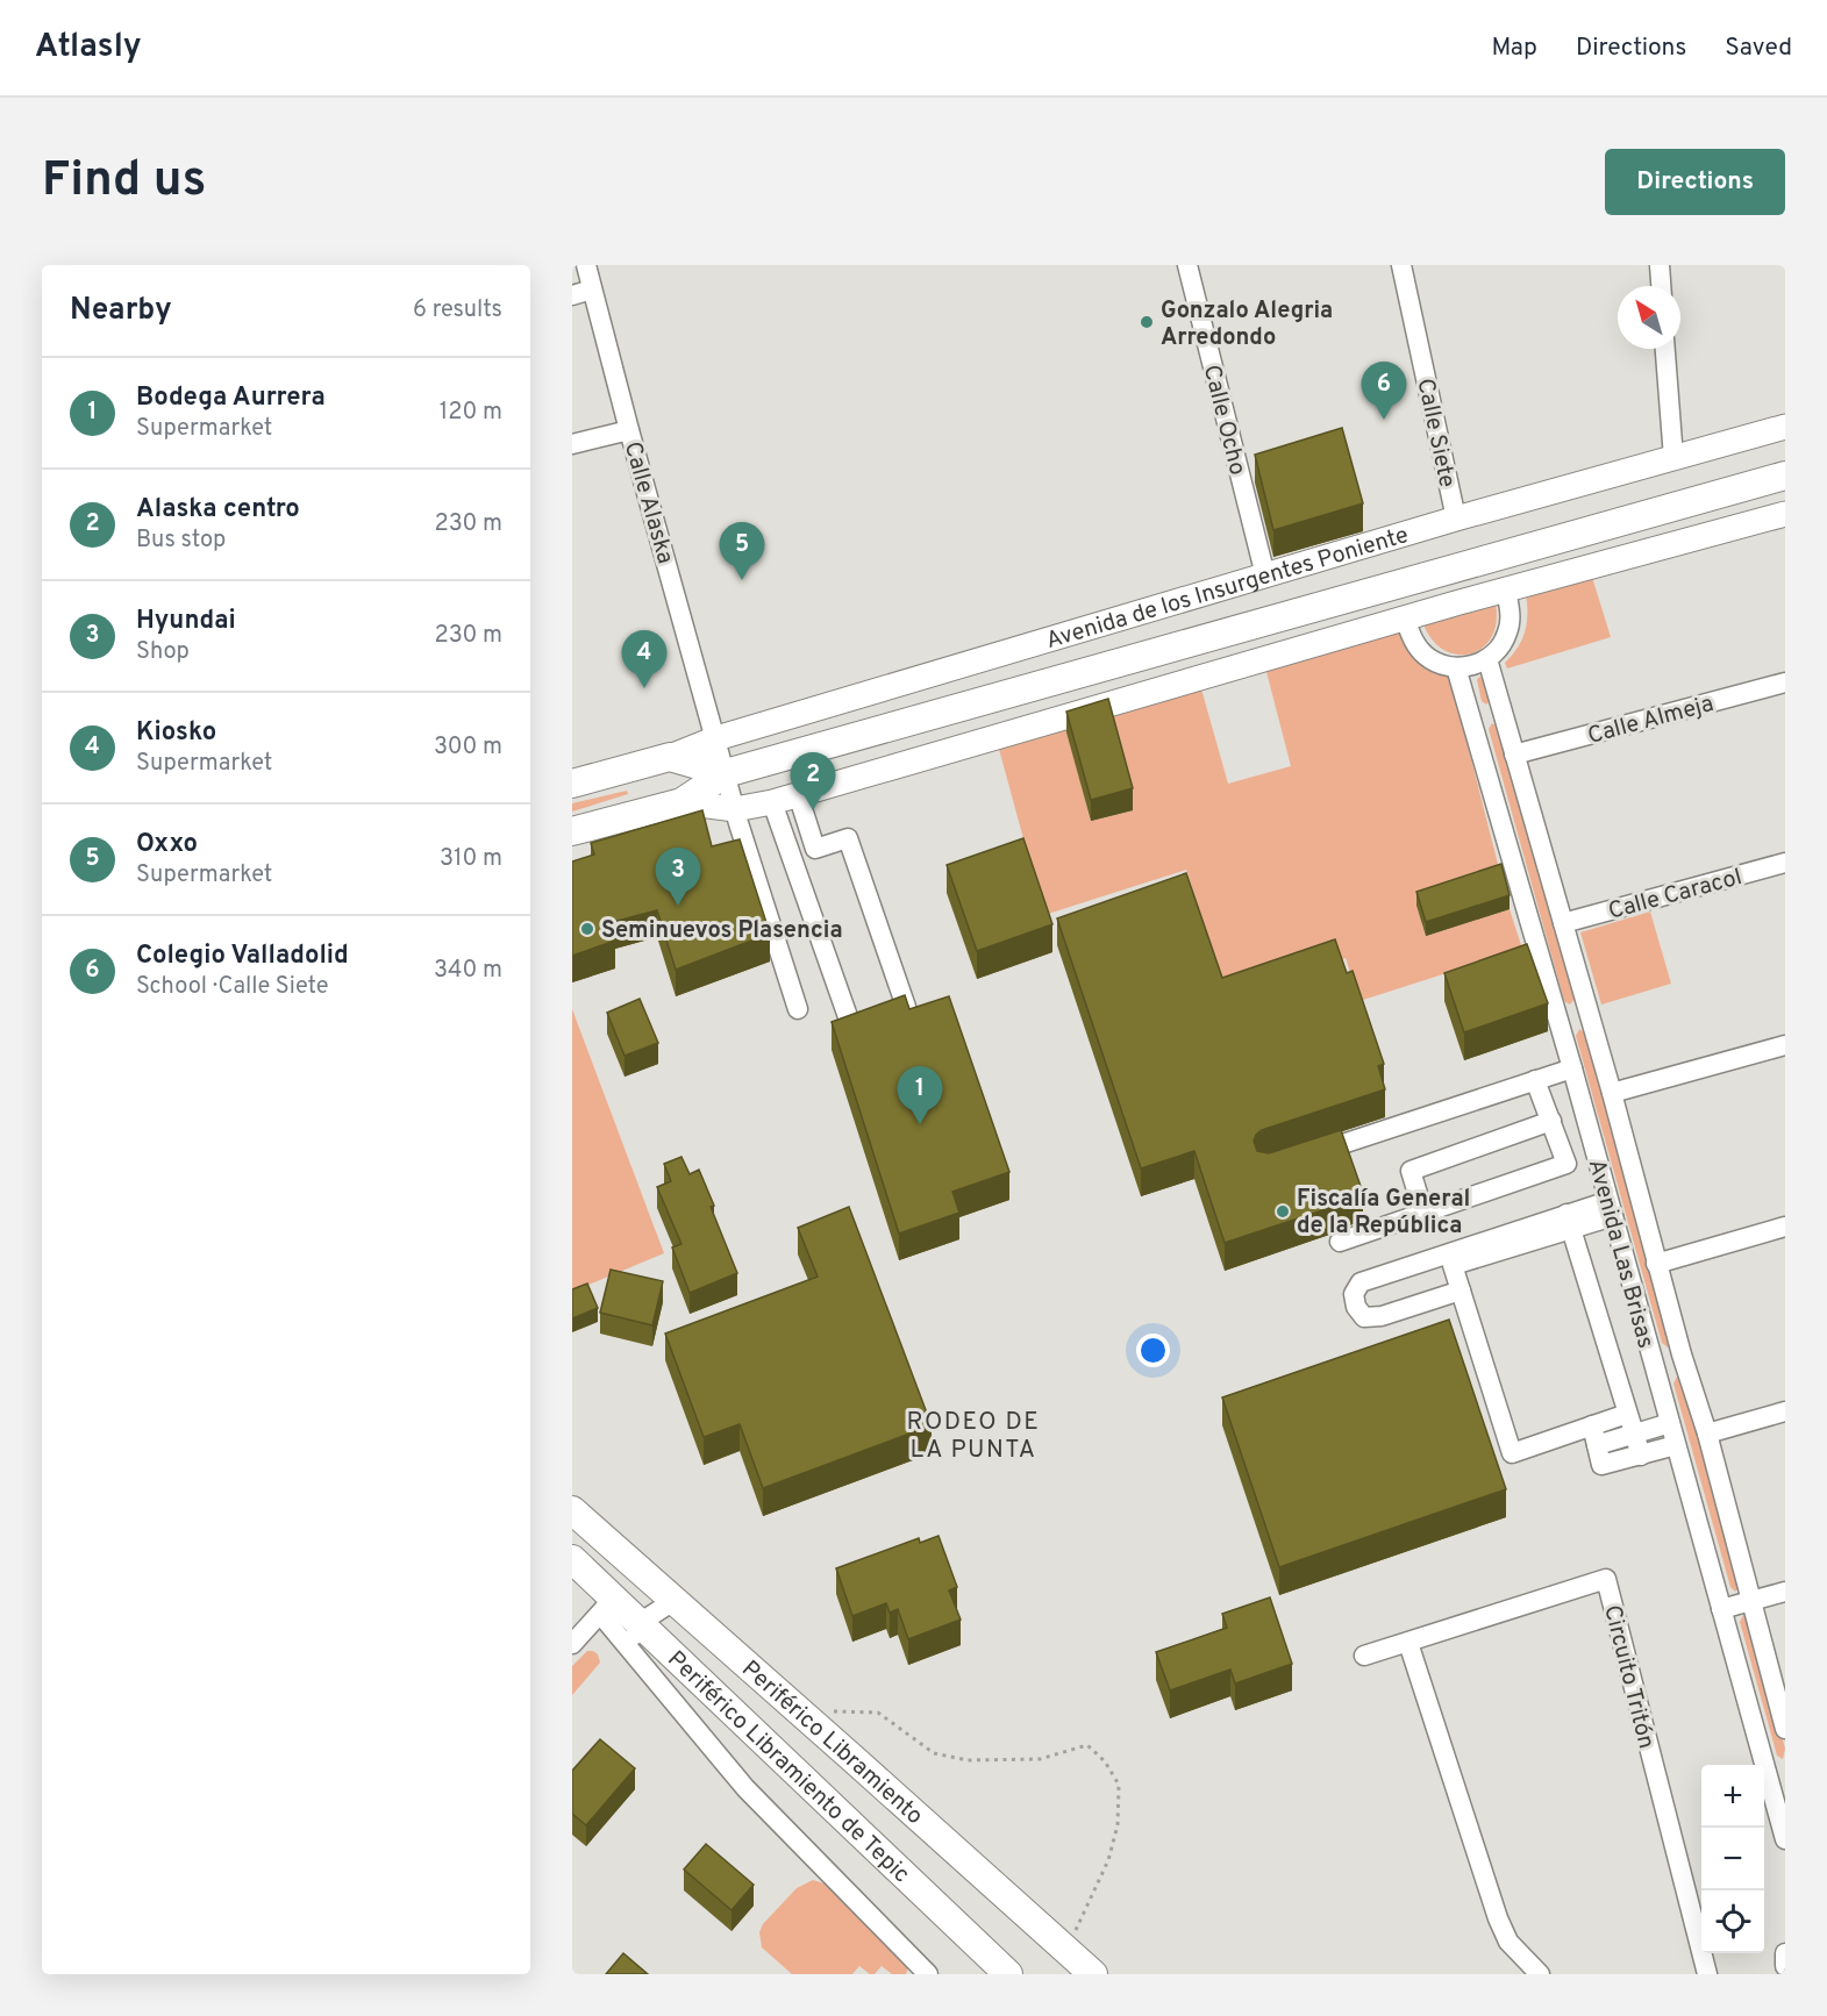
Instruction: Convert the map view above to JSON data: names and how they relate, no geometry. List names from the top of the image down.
{
  "streets": {
    "highway": ["Avenida de los Insurgentes Poniente", "Periférico Libramiento", "Periférico Libramiento de Tepic"],
    "street": [
      "Calle Ocho",
      "Calle Siete",
      "Calle Alaska",
      "Calle Almeja",
      "Calle Caracol",
      "Avenida Las Brisas",
      "Circuito Tritón"
    ]
  },
  "crossings": [
    ["Calle Ocho", "Avenida de los Insurgentes Poniente"],
    ["Calle Siete", "Avenida de los Insurgentes Poniente"],
    ["Calle Alaska", "Avenida de los Insurgentes Poniente"],
    ["Calle Almeja", "Avenida Las Brisas"],
    ["Calle Caracol", "Avenida Las Brisas"]
  ],
  "districts": ["RODEO DE LA PUNTA"],
  "places": ["Gonzalo Alegria Arredondo", "Seminuevos Plasencia", "Fiscalía General de la República"],
  "north": "top left",
  "page": {
    "header": "Atlasly",
    "nav": ["Map", "Directions", "Saved"],
    "buttons": "Directions",
    "title": "Find us",
    "heading": ["Nearby", "6 results"],
    "list": [
      {
        "mark": "1",
        "name": "Bodega Aurrera",
        "note": "Supermarket",
        "value": "120 m"
      },
      {
        "mark": "2",
        "name": "Alaska centro",
        "note": "Bus stop",
        "value": "230 m"
      },
      {
        "mark": "3",
        "name": "Hyundai",
        "note": "Shop",
        "value": "230 m"
      },
      {
        "mark": "4",
        "name": "Kiosko",
        "note": "Supermarket",
        "value": "300 m"
      },
      {
        "mark": "5",
        "name": "Oxxo",
        "note": "Supermarket",
        "value": "310 m"
      },
      {
        "mark": "6",
        "name": "Colegio Valladolid",
        "note": "School · Calle Siete",
        "value": "340 m"
      }
    ],
    "pins": [
      "6",
      "5",
      "4",
      "2",
      "3",
      "1"
    ],
    "map_buttons": ["+", "−"]
  }
}
